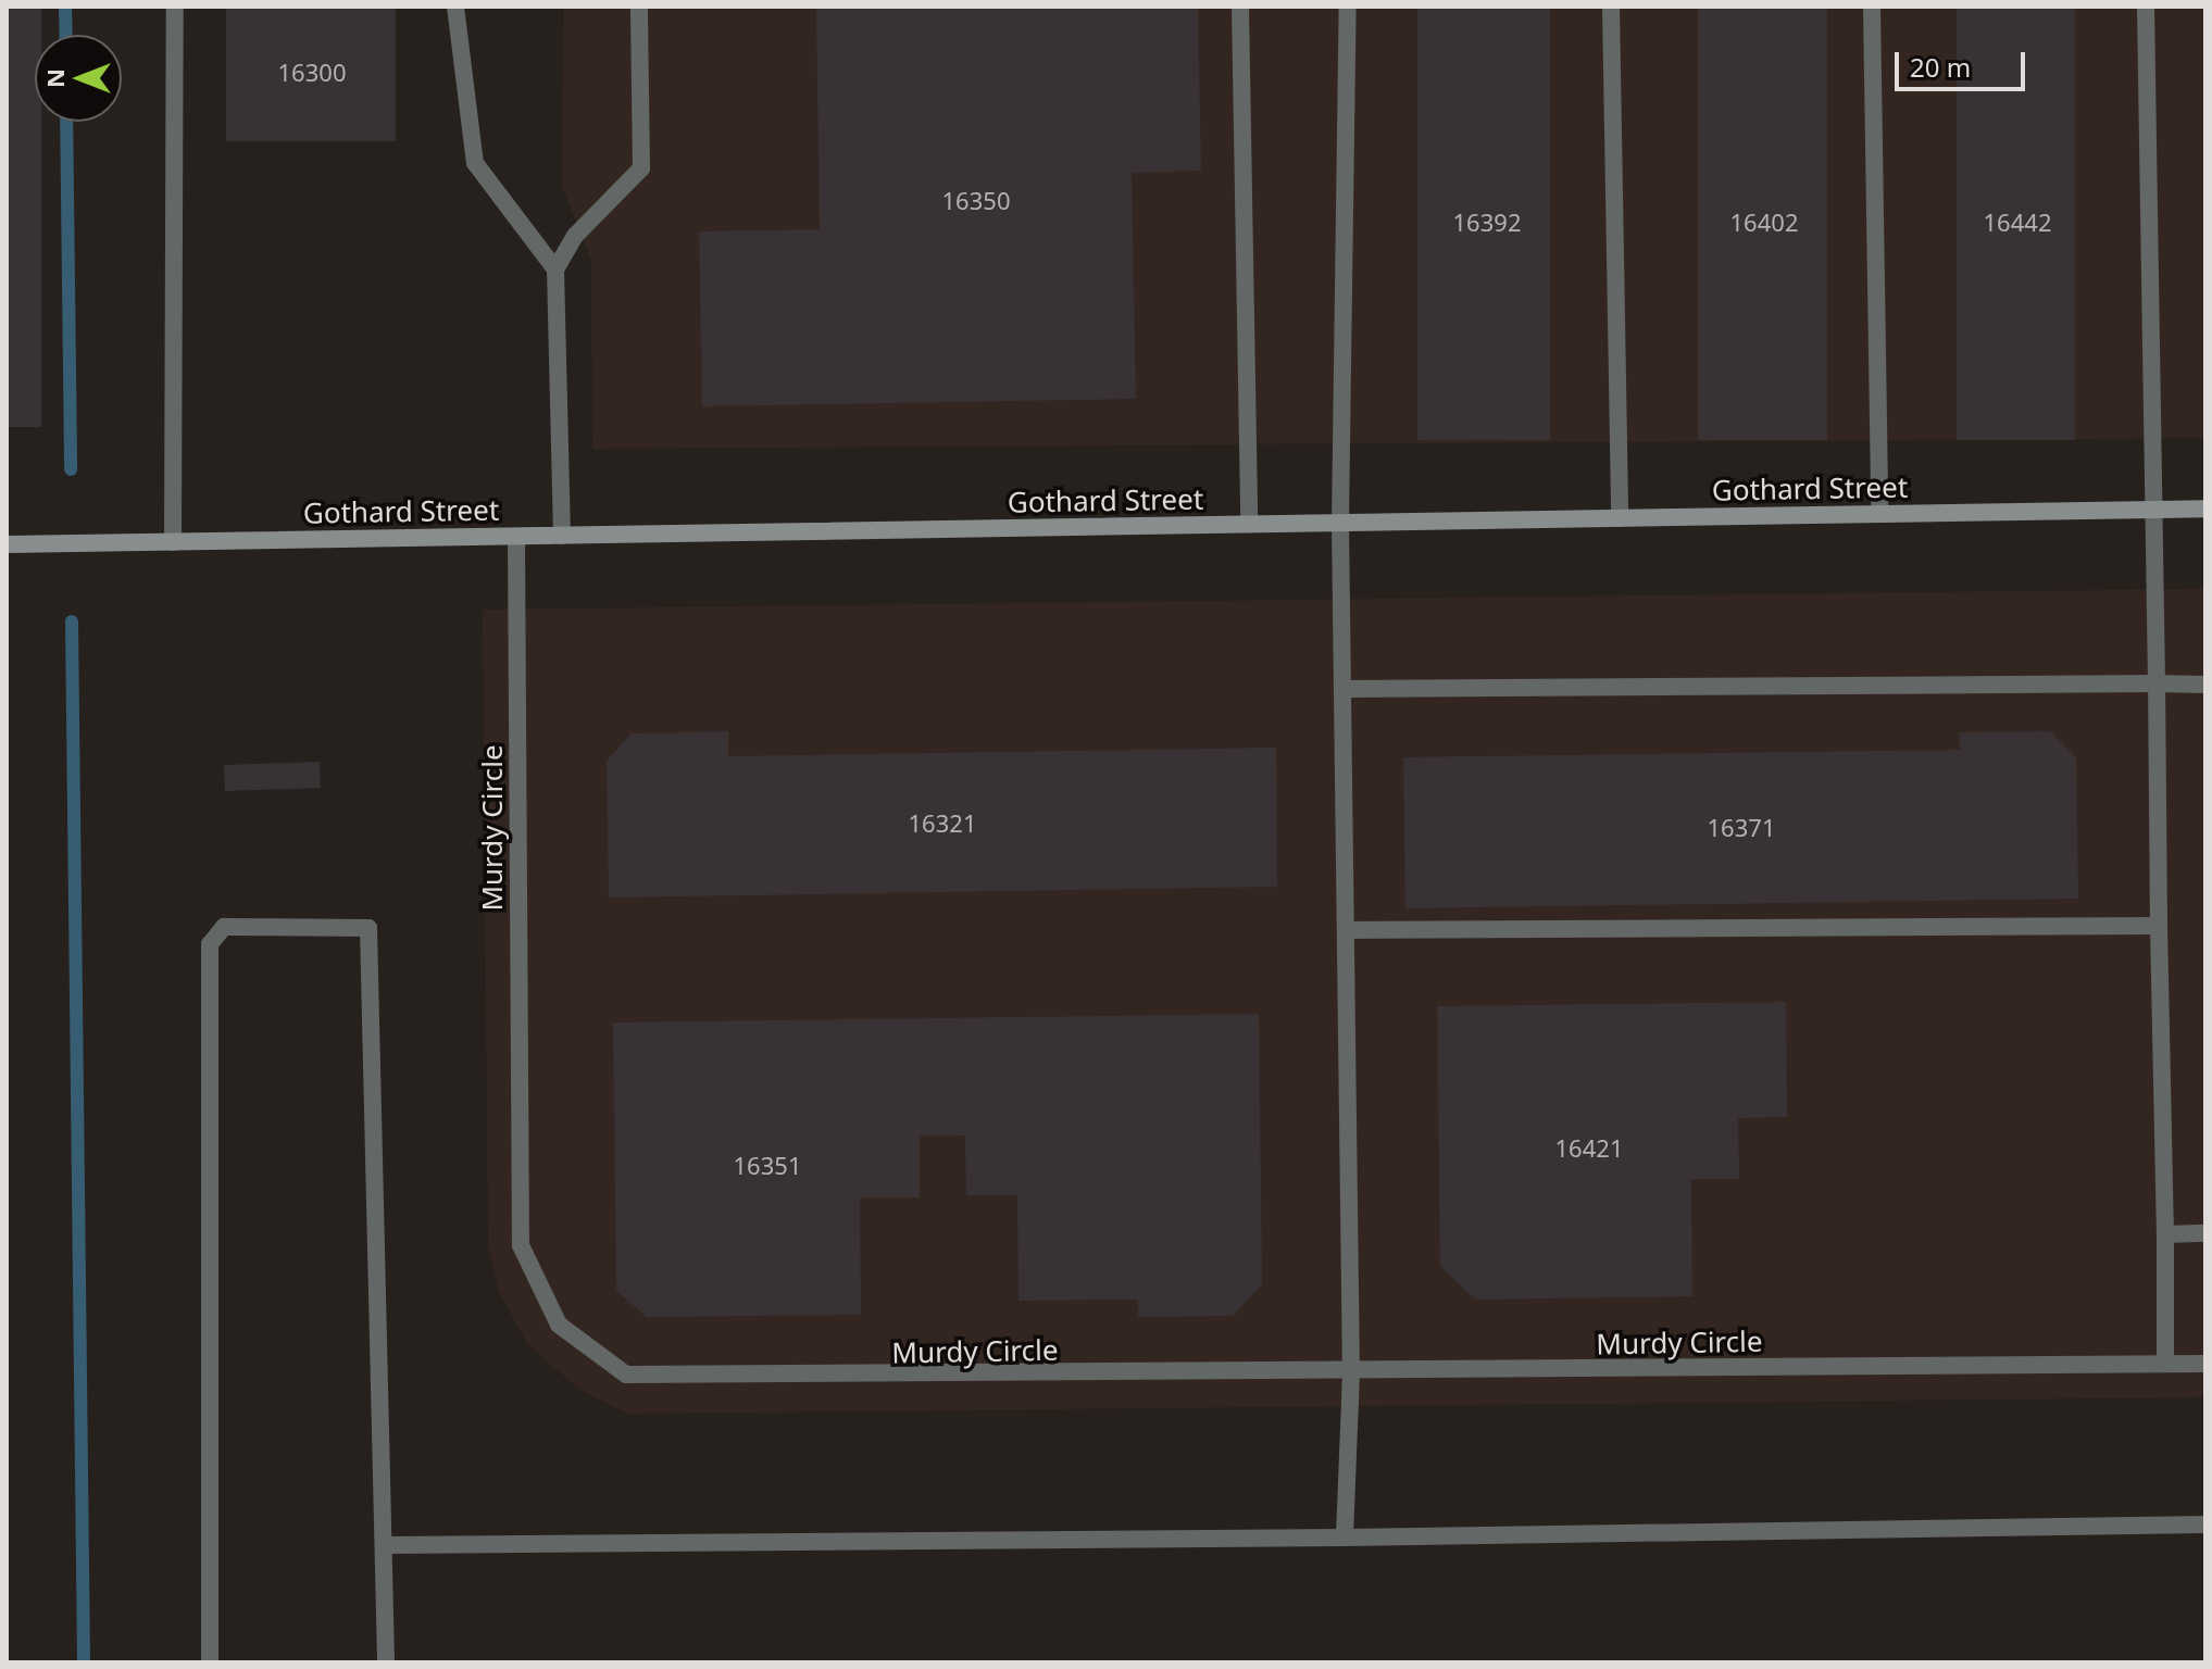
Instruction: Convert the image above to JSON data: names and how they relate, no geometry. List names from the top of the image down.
{
  "streets": {
    "street": ["Gothard Street", "Murdy Circle"]
  },
  "crossings": [
    ["Gothard Street", "Murdy Circle"]
  ],
  "house_numbers": [
    "16300",
    "16350",
    "16392",
    "16402",
    "16442",
    "16321",
    "16371",
    "16421",
    "16351"
  ],
  "scale_bar": "20 m",
  "north": "left"
}
